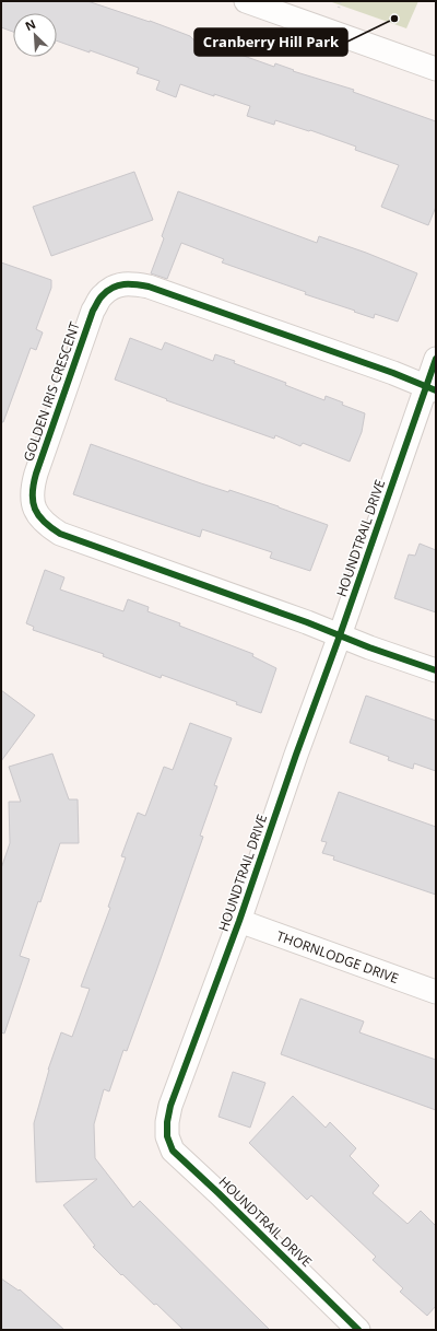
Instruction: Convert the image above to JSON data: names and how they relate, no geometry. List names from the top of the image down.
{
  "streets": {
    "street": ["GOLDEN IRIS CRESCENT", "HOUNDTRAIL DRIVE", "THORNLODGE DRIVE"]
  },
  "crossings": [
    ["GOLDEN IRIS CRESCENT", "HOUNDTRAIL DRIVE"],
    ["HOUNDTRAIL DRIVE", "THORNLODGE DRIVE"]
  ],
  "places": ["Cranberry Hill Park"],
  "north": "top left"
}
